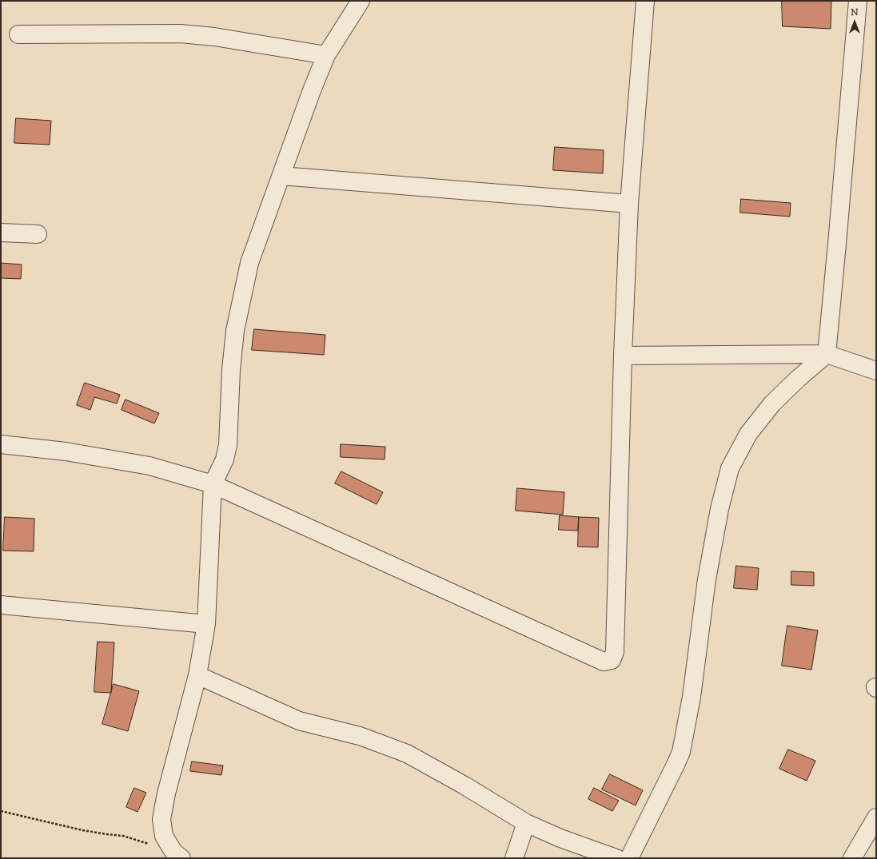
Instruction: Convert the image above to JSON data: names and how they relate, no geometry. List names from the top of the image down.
{
  "north": "top"
}
